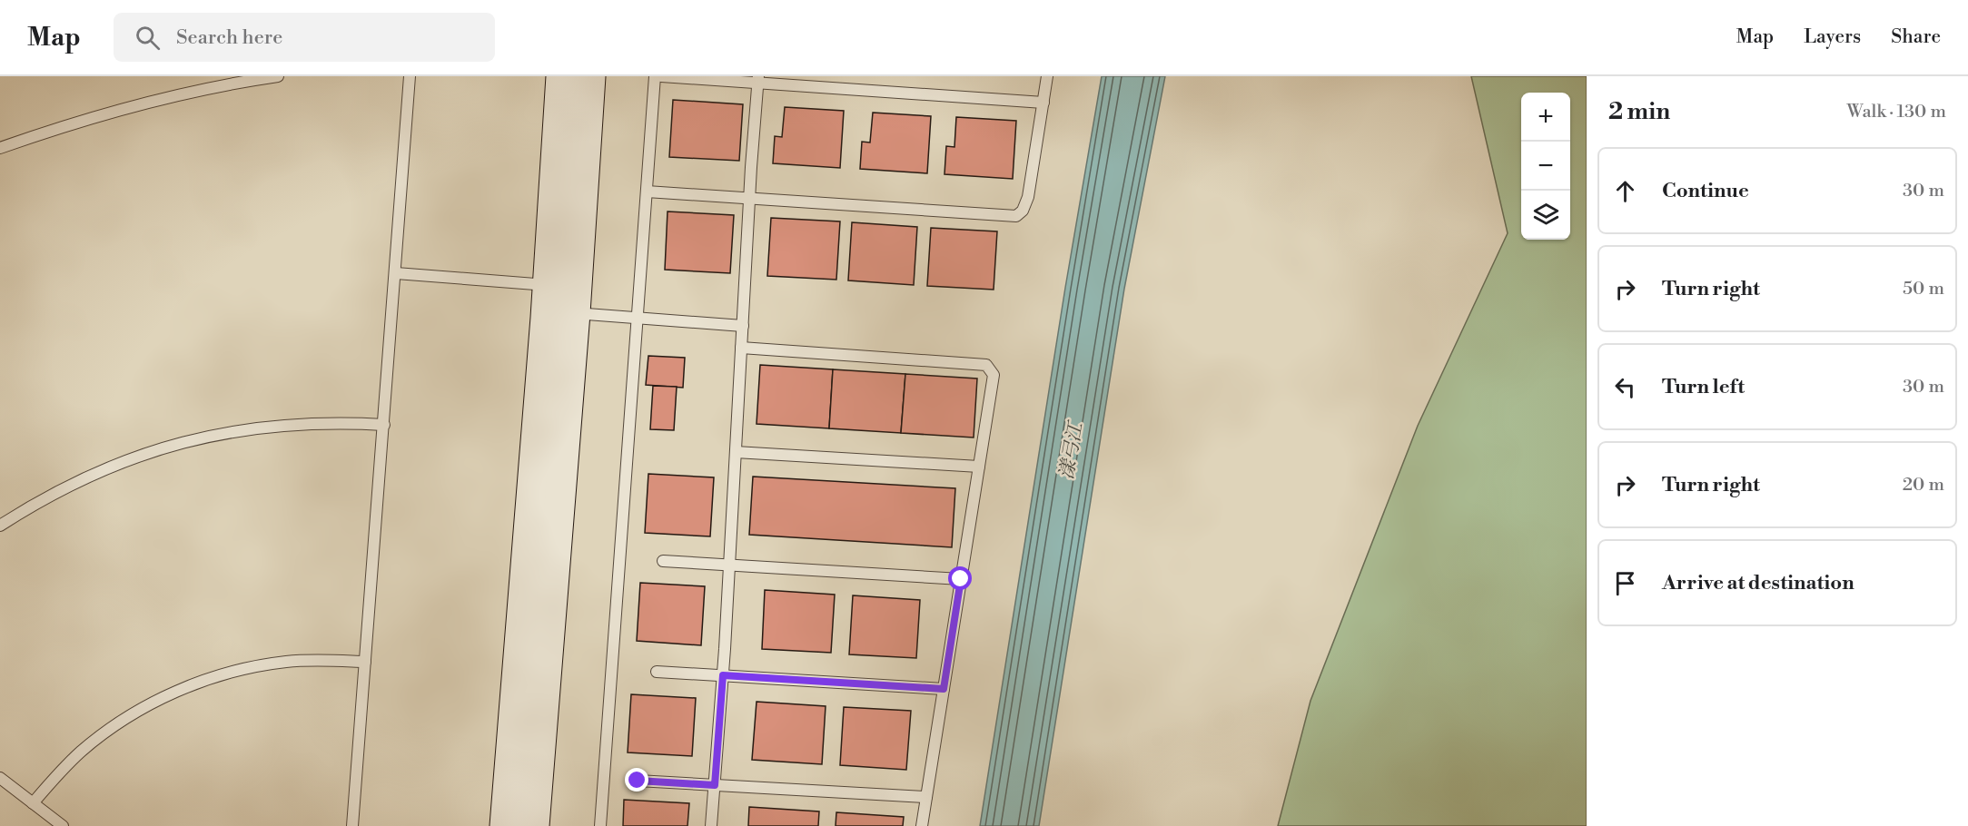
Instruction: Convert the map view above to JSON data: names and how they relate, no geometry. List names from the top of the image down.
{
  "water": ["漾弓江"],
  "page": {
    "header": "Map",
    "search": "Search here",
    "nav": ["Map", "Layers", "Share"],
    "heading": ["2 min", "Walk · 130 m"],
    "map_buttons": ["+", "−"],
    "list": [
      ["Continue", "30 m"],
      ["Turn right", "50 m"],
      ["Turn left", "30 m"],
      ["Turn right", "20 m"],
      "Arrive at destination"
    ]
  }
}
